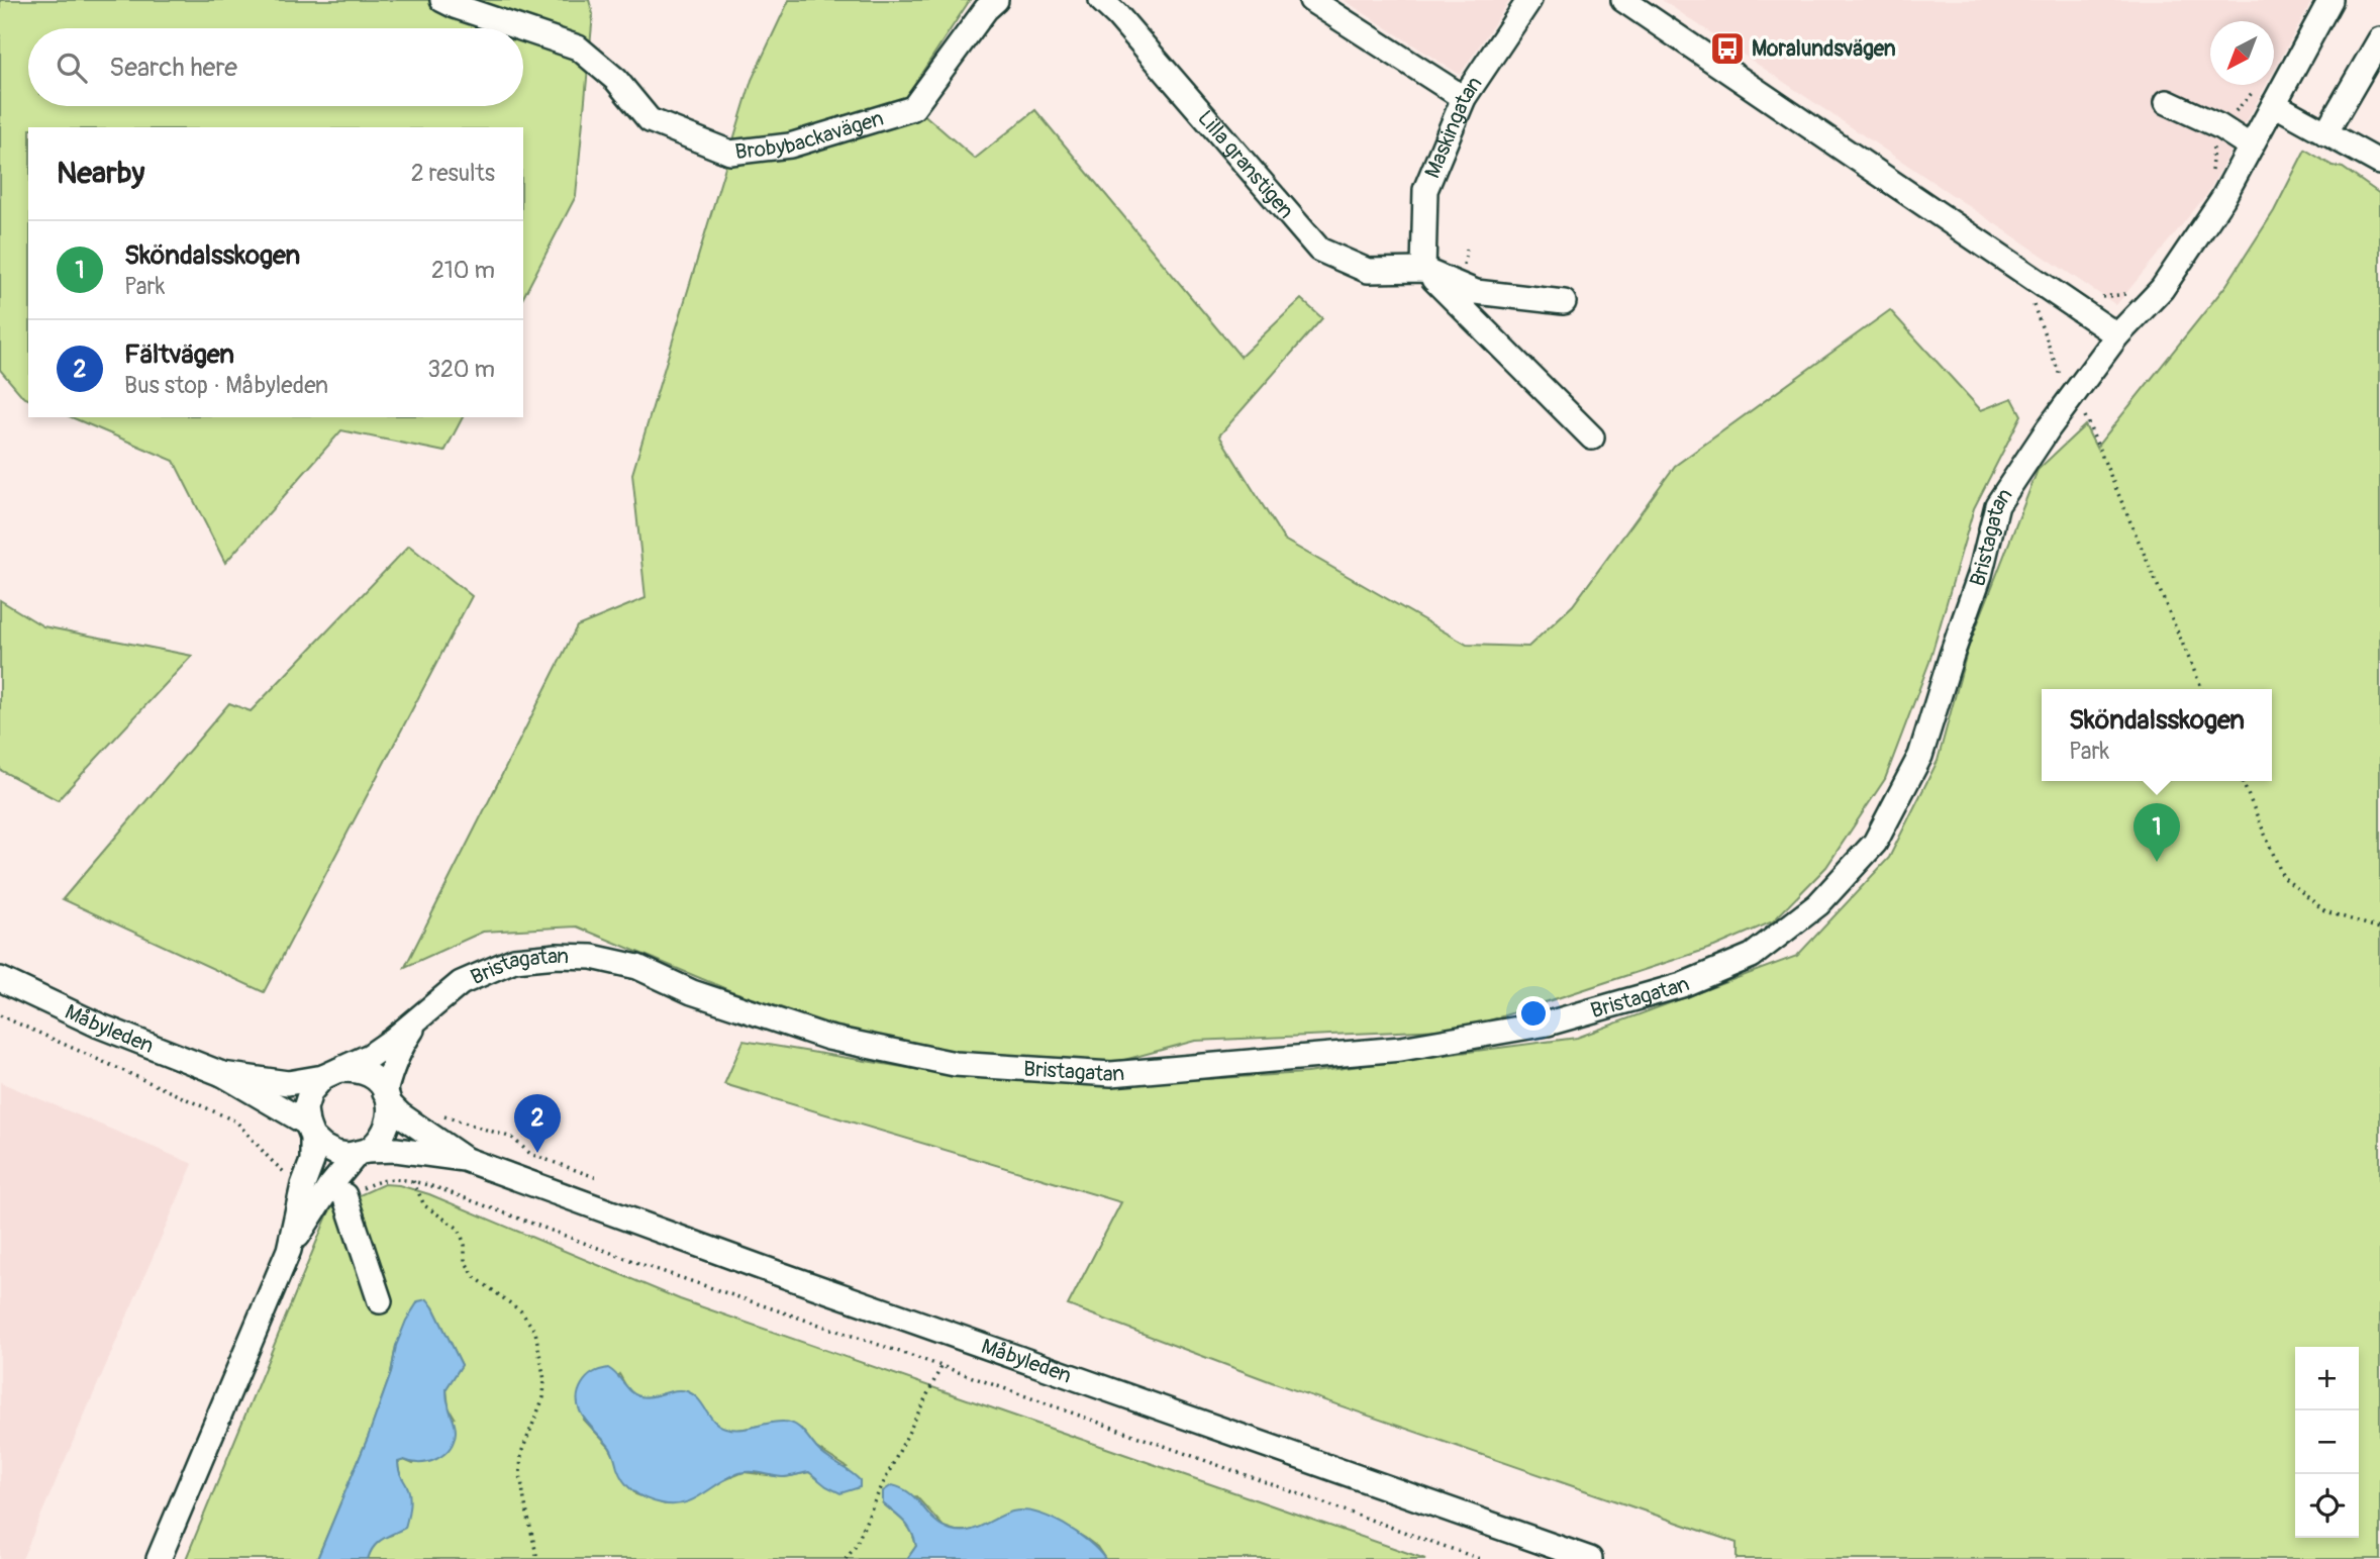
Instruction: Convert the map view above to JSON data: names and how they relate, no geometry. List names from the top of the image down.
{
  "streets": {
    "street": [
      "Maskingatan",
      "Brobybackavägen",
      "Lilla granstigen",
      "Bristagatan",
      "Måbyleden"
    ]
  },
  "crossings": [
    ["Maskingatan", "Lilla granstigen"],
    ["Bristagatan", "Måbyleden"]
  ],
  "places": {
    "bus stop": ["Moralundsvägen"]
  },
  "north": "bottom left",
  "page": {
    "search": "Search here",
    "heading": ["Nearby", "2 results"],
    "list": [
      {
        "mark": "1",
        "name": "Sköndalsskogen",
        "note": "Park",
        "value": "210 m"
      },
      {
        "mark": "2",
        "name": "Fältvägen",
        "note": "Bus stop · Måbyleden",
        "value": "320 m"
      }
    ],
    "popup": ["Sköndalsskogen", "Park"],
    "pins": ["1", "2"],
    "map_buttons": ["+", "−"]
  }
}
